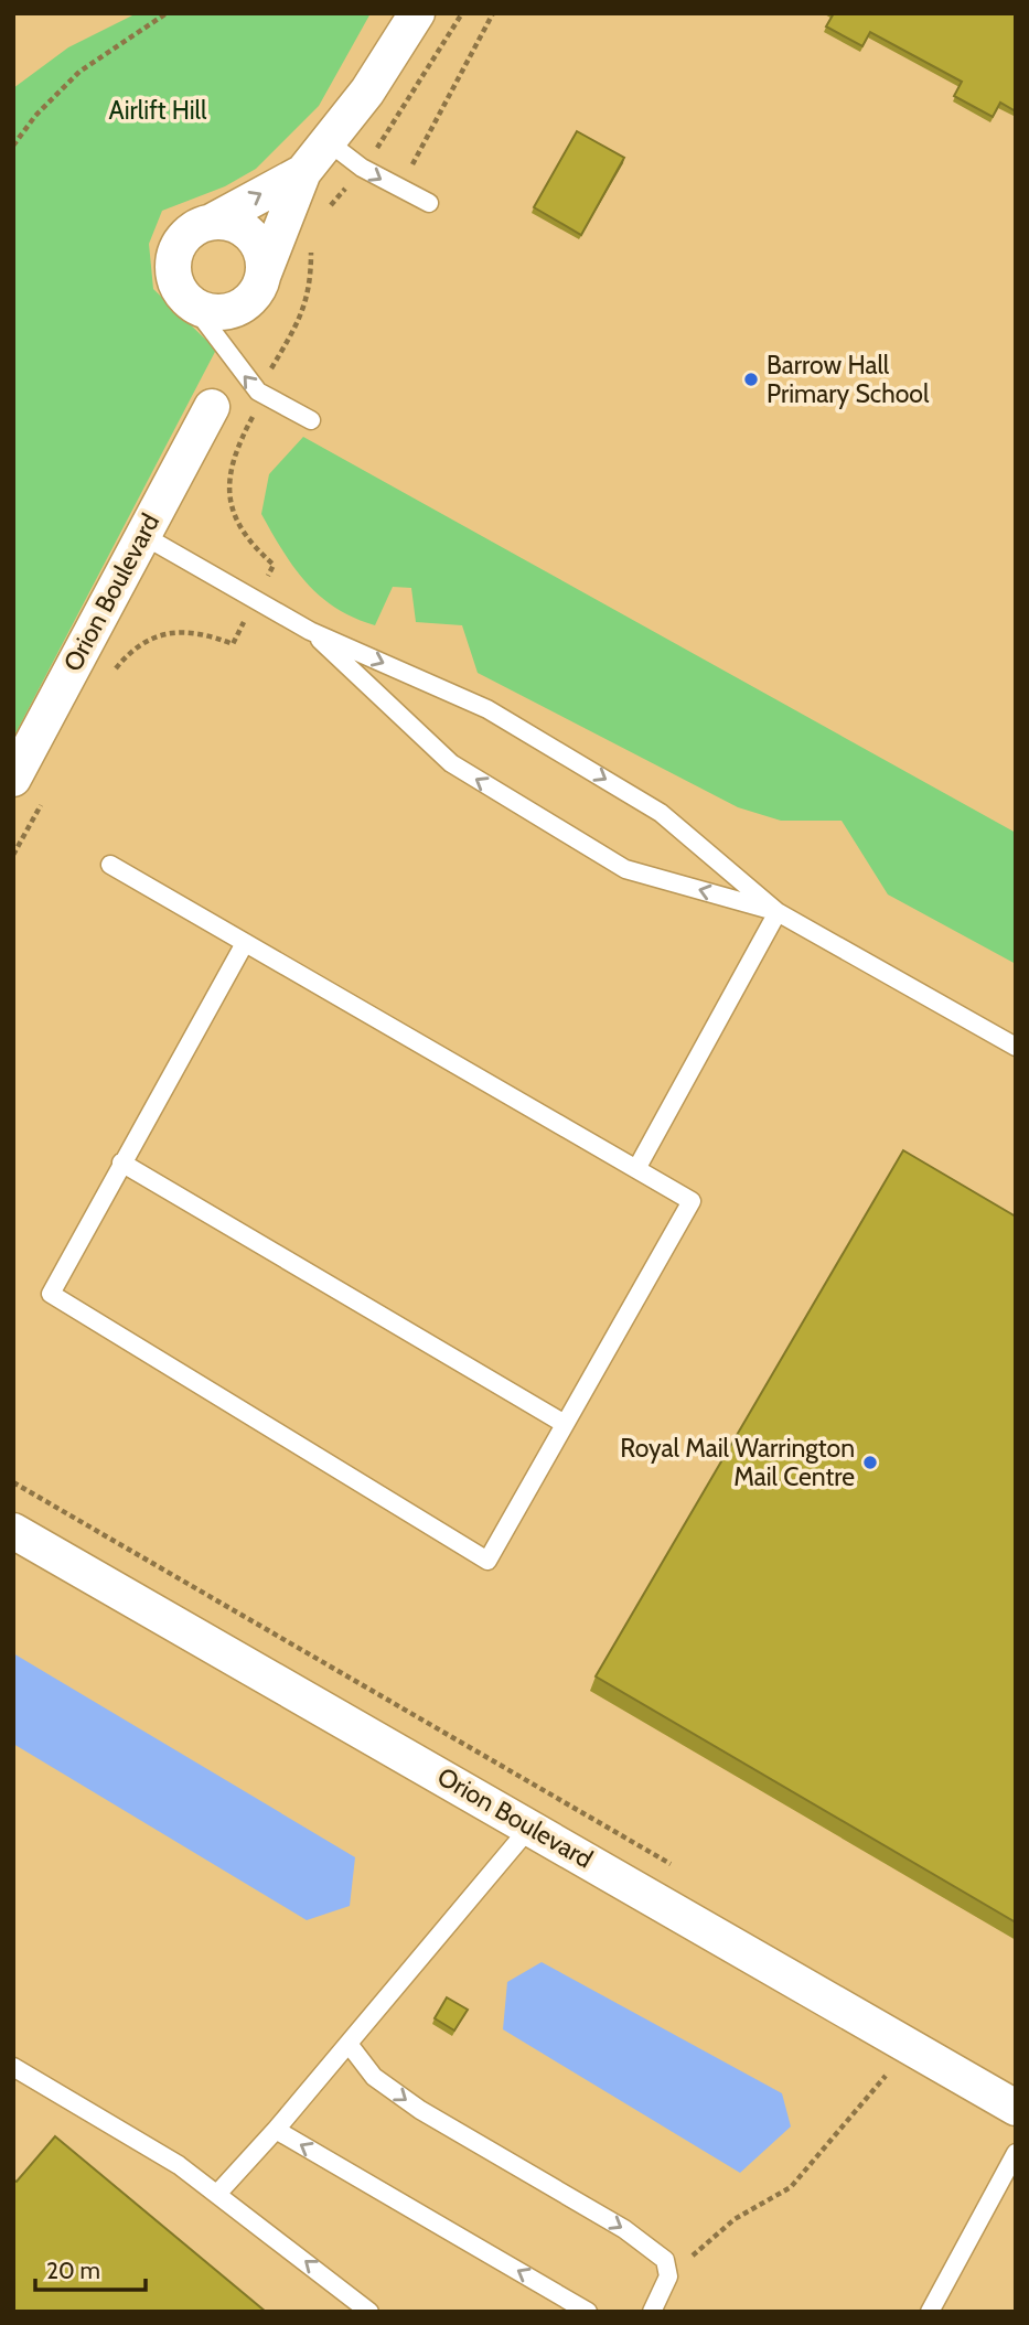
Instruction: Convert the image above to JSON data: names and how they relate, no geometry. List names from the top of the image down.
{
  "streets": {
    "street": ["Orion Boulevard"]
  },
  "parks": ["Airlift Hill"],
  "places": ["Barrow Hall Primary School", "Royal Mail Warrington Mail Centre"],
  "scale_bar": "20 m"
}
